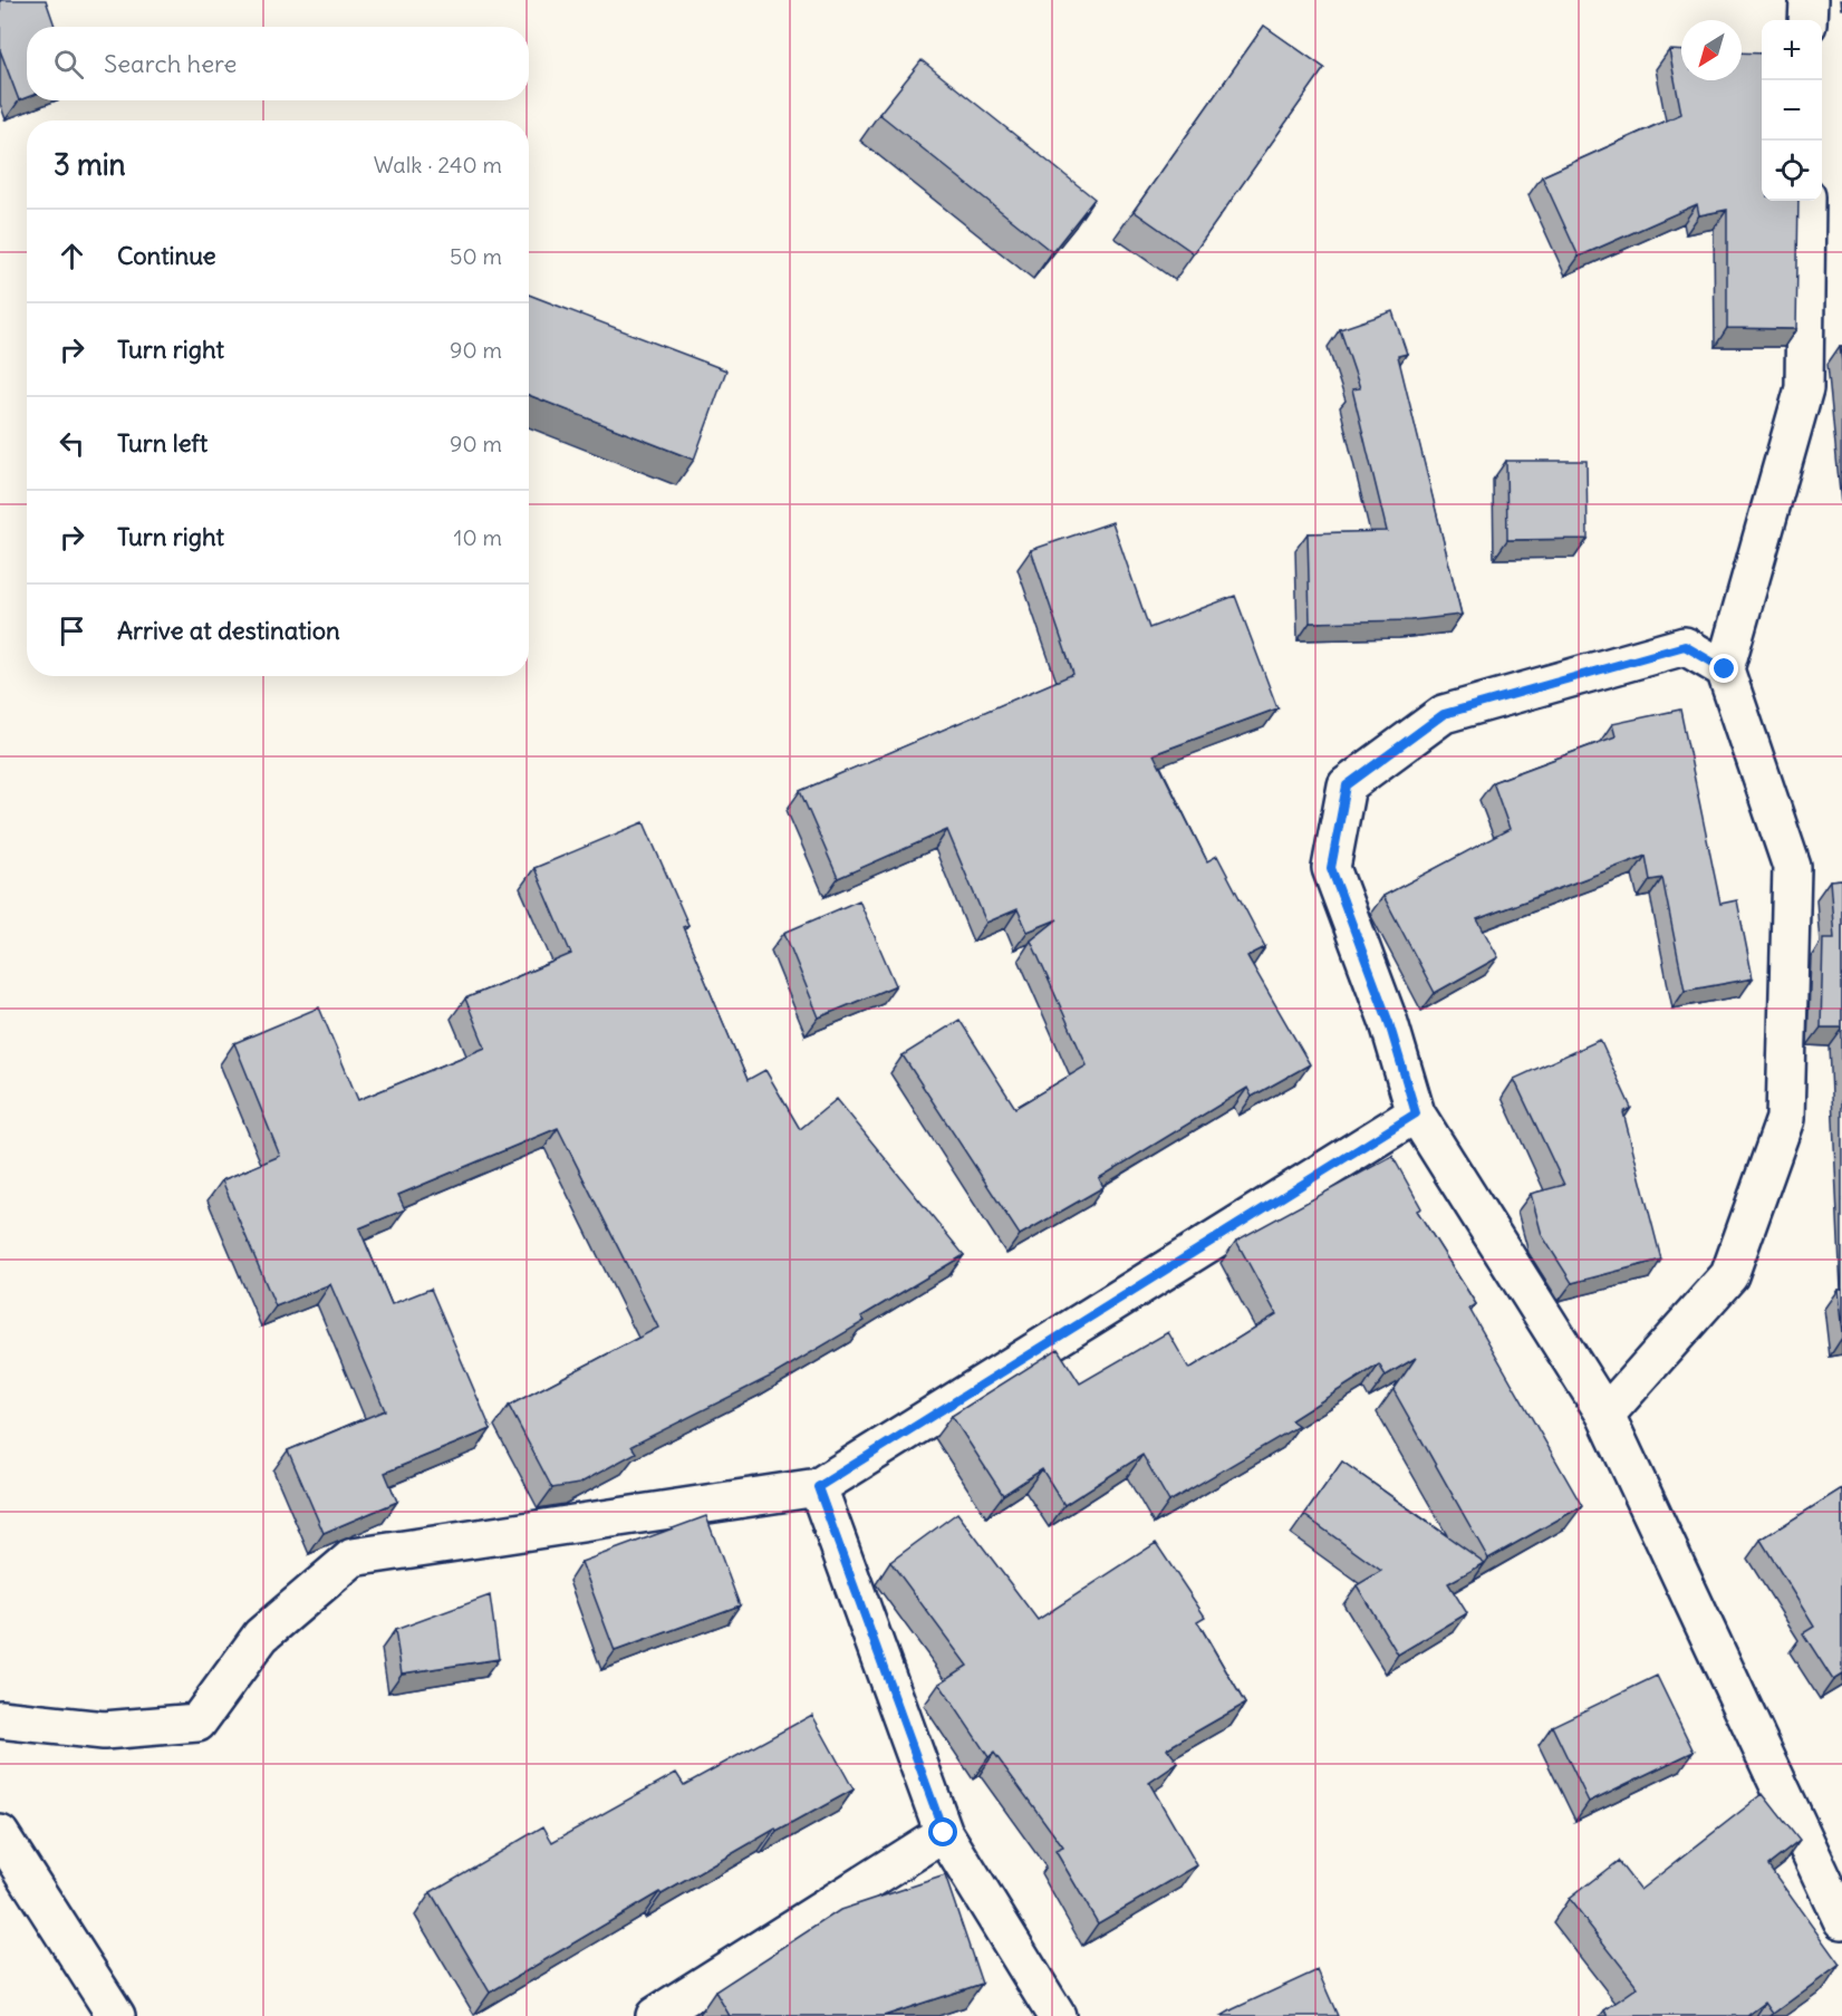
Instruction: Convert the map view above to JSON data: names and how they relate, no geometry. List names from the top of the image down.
{
  "north": "bottom left",
  "page": {
    "map_buttons": ["+", "−"],
    "search": "Search here",
    "heading": ["3 min", "Walk · 240 m"],
    "list": [
      ["Continue", "50 m"],
      ["Turn right", "90 m"],
      ["Turn left", "90 m"],
      ["Turn right", "10 m"],
      "Arrive at destination"
    ]
  }
}
